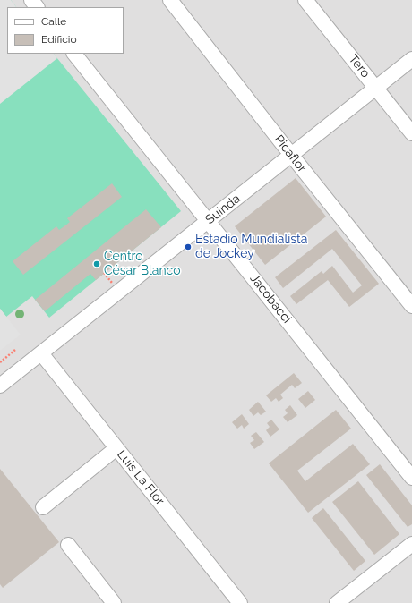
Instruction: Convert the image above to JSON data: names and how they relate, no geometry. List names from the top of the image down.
{
  "streets": {
    "street": [
      "Tero",
      "Picaflor",
      "Suinda",
      "Jacobacci",
      "Luis La Flor"
    ]
  },
  "crossings": [
    ["Tero", "Suinda"],
    ["Picaflor", "Suinda"],
    ["Suinda", "Jacobacci"],
    ["Suinda", "Luis La Flor"]
  ],
  "places": ["Estadio Mundialista de Jockey", "Centro César Blanco"],
  "legend": ["Calle", "Edificio"]
}
